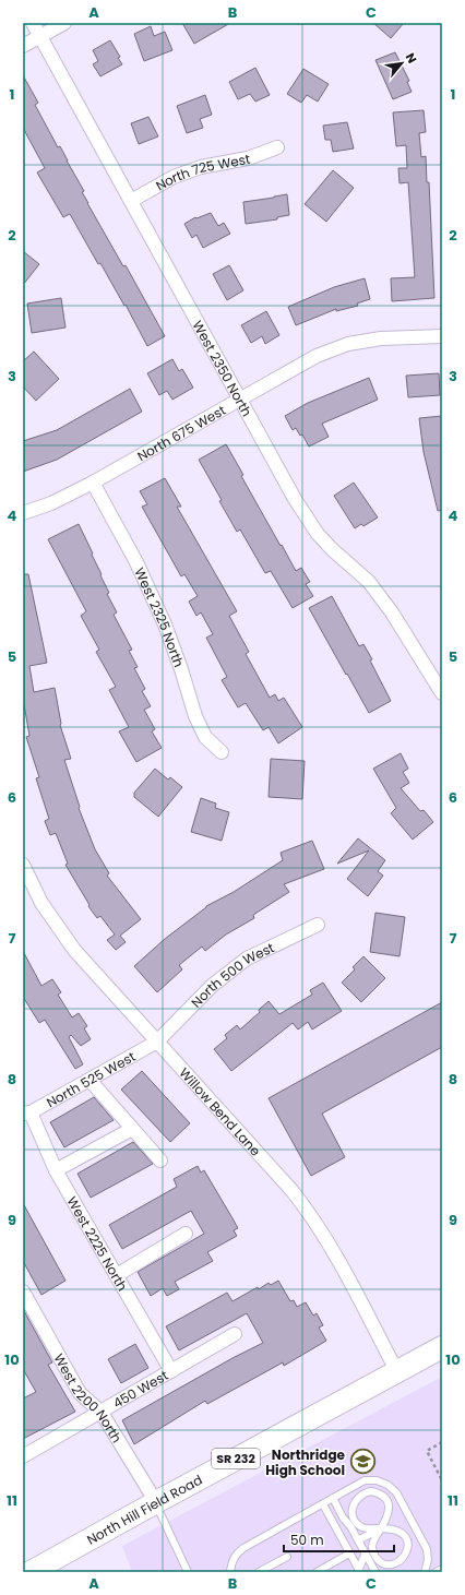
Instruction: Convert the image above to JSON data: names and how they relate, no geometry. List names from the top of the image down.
{
  "streets": {
    "main road": ["SR 232", "North Hill Field Road"],
    "street": [
      "North 725 West",
      "West 2350 North",
      "North 675 West",
      "West 2325 North",
      "North 500 West",
      "North 525 West",
      "Willow Bend Lane",
      "West 2225 North",
      "450 West",
      "West 2200 North"
    ]
  },
  "crossings": [
    ["North 725 West", "West 2350 North"],
    ["West 2350 North", "North 675 West"],
    ["North 675 West", "West 2325 North"],
    ["North 500 West", "North 525 West"],
    ["North 500 West", "Willow Bend Lane"],
    ["North 525 West", "Willow Bend Lane"],
    ["North 525 West", "West 2225 North"],
    ["Willow Bend Lane", "North Hill Field Road"],
    ["West 2225 North", "450 West"],
    ["450 West", "West 2200 North"],
    ["West 2200 North", "North Hill Field Road"]
  ],
  "places": {
    "school or university": ["Northridge High School"]
  },
  "scale_bar": "50 m",
  "north": "top right",
  "grid": {
    "columns": ["A", "B", "C"],
    "rows": [
      "1",
      "2",
      "3",
      "4",
      "5",
      "6",
      "7",
      "8",
      "9",
      "10",
      "11"
    ]
  }
}
